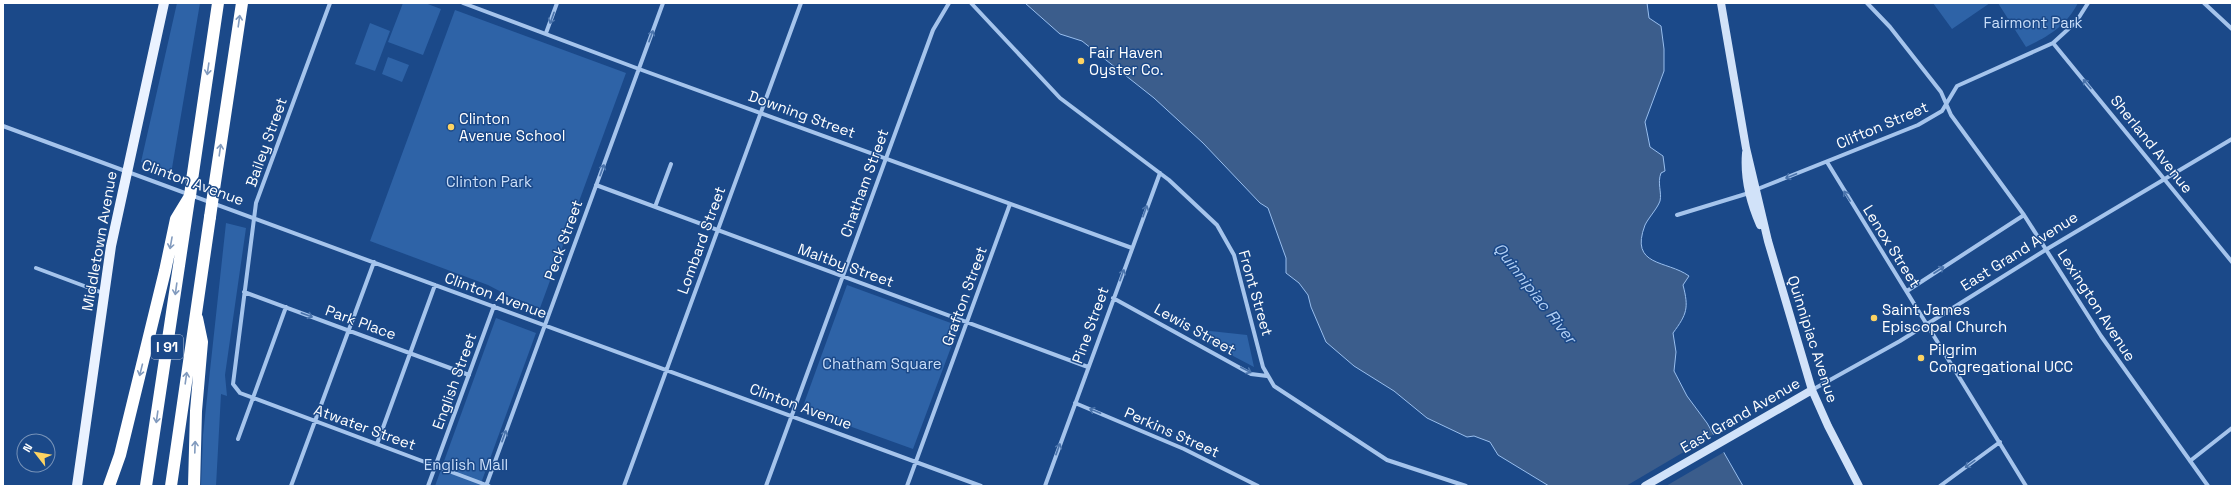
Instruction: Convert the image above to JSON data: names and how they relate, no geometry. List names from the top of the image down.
{
  "streets": {
    "highway": ["I 91"],
    "main road": ["Middletown Avenue", "East Grand Avenue", "Quinnipiac Avenue"],
    "street": [
      "Downing Street",
      "Clifton Street",
      "Bailey Street",
      "Sherland Avenue",
      "Clinton Avenue",
      "Chatham Street",
      "Peck Street",
      "Lombard Street",
      "Lenox Street",
      "Maltby Street",
      "Front Street",
      "Grafton Street",
      "Lexington Avenue",
      "Park Place",
      "Pine Street",
      "Lewis Street",
      "English Street",
      "Atwater Street",
      "Perkins Street"
    ]
  },
  "crossings": [
    ["Downing Street", "Chatham Street"],
    ["Downing Street", "Peck Street"],
    ["Downing Street", "Lombard Street"],
    ["Downing Street", "Grafton Street"],
    ["Downing Street", "Pine Street"],
    ["Clifton Street", "Sherland Avenue"],
    ["Clifton Street", "Lenox Street"],
    ["Clifton Street", "Lexington Avenue"],
    ["Clifton Street", "Quinnipiac Avenue"],
    ["Bailey Street", "Clinton Avenue"],
    ["Bailey Street", "Park Place"],
    ["Bailey Street", "Atwater Street"],
    ["Sherland Avenue", "East Grand Avenue"],
    ["Clinton Avenue", "Chatham Street"],
    ["Clinton Avenue", "Peck Street"],
    ["Clinton Avenue", "Lombard Street"],
    ["Clinton Avenue", "Middletown Avenue"],
    ["Clinton Avenue", "Grafton Street"],
    ["Clinton Avenue", "English Street"],
    ["Chatham Street", "Maltby Street"],
    ["Peck Street", "Maltby Street"],
    ["Peck Street", "Atwater Street"],
    ["Lombard Street", "Maltby Street"],
    ["Lenox Street", "East Grand Avenue"],
    ["East Grand Avenue", "Lexington Avenue"],
    ["East Grand Avenue", "Quinnipiac Avenue"],
    ["Maltby Street", "Grafton Street"],
    ["Maltby Street", "Pine Street"],
    ["Front Street", "Pine Street"],
    ["Front Street", "Lewis Street"],
    ["Park Place", "English Street"],
    ["Pine Street", "Lewis Street"],
    ["Pine Street", "Perkins Street"],
    ["English Street", "Atwater Street"]
  ],
  "one_way": [
    "Sherland Avenue",
    "Peck Street",
    "Lenox Street",
    "Pine Street",
    "Lewis Street",
    "Perkins Street"
  ],
  "water": ["Quinnipiac River"],
  "parks": [
    "Fairmont Park",
    "Clinton Park",
    "Chatham Square",
    "English Mall"
  ],
  "places": [
    "Fair Haven Oyster Co.",
    "Clinton Avenue School",
    "Saint James Episcopal Church",
    "Pilgrim Congregational UCC"
  ],
  "north": "top left"
}
